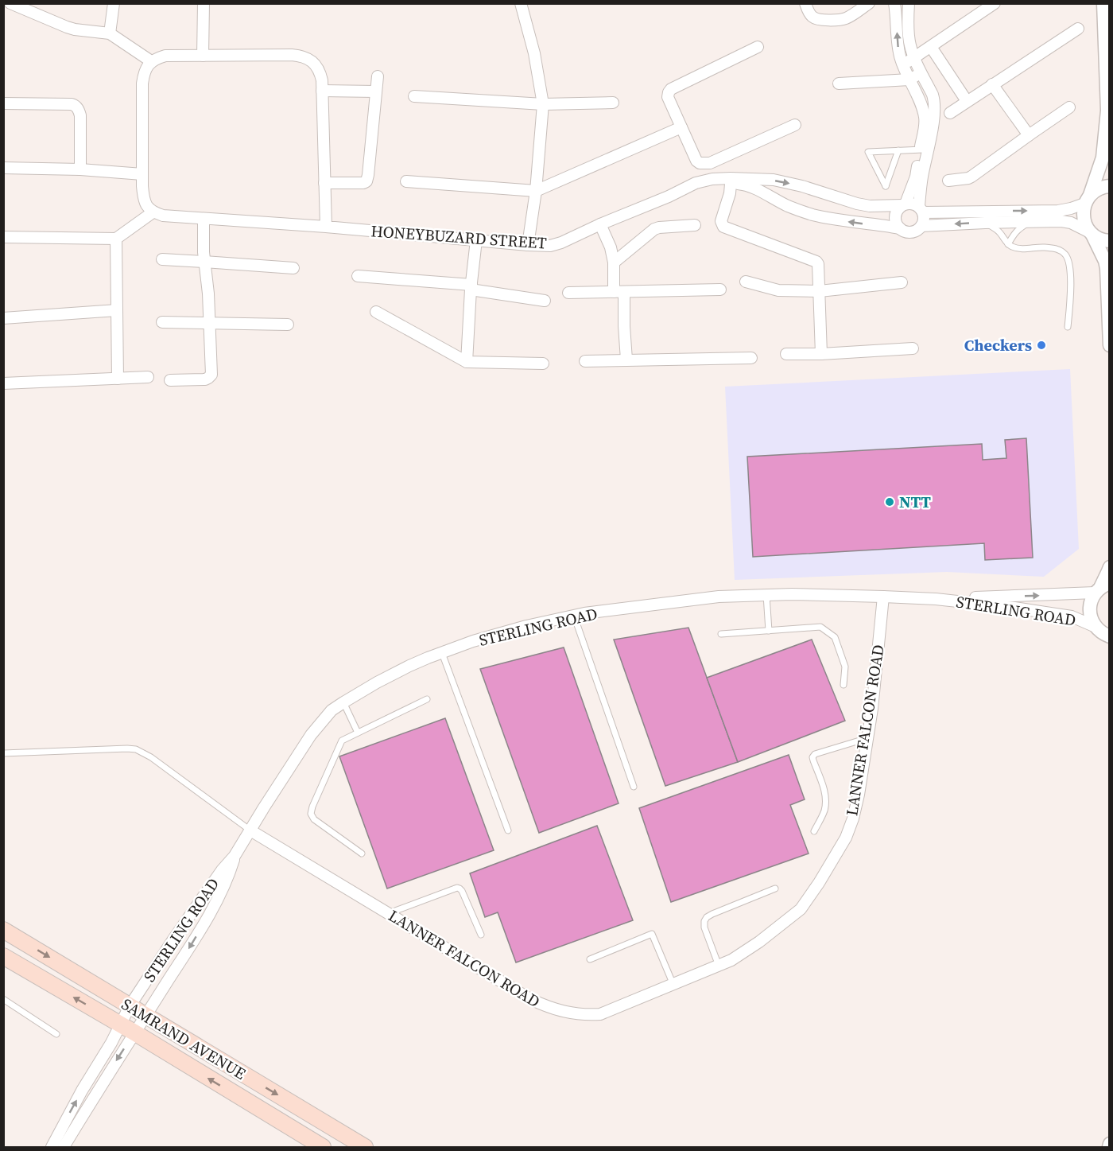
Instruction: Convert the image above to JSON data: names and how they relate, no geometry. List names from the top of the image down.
{
  "streets": {
    "main road": ["SAMRAND AVENUE"],
    "street": ["HONEYBUZARD STREET", "STERLING ROAD", "LANNER FALCON ROAD"]
  },
  "crossings": [
    ["STERLING ROAD", "LANNER FALCON ROAD"],
    ["STERLING ROAD", "SAMRAND AVENUE"]
  ],
  "places": ["Checkers", "NTT"]
}
